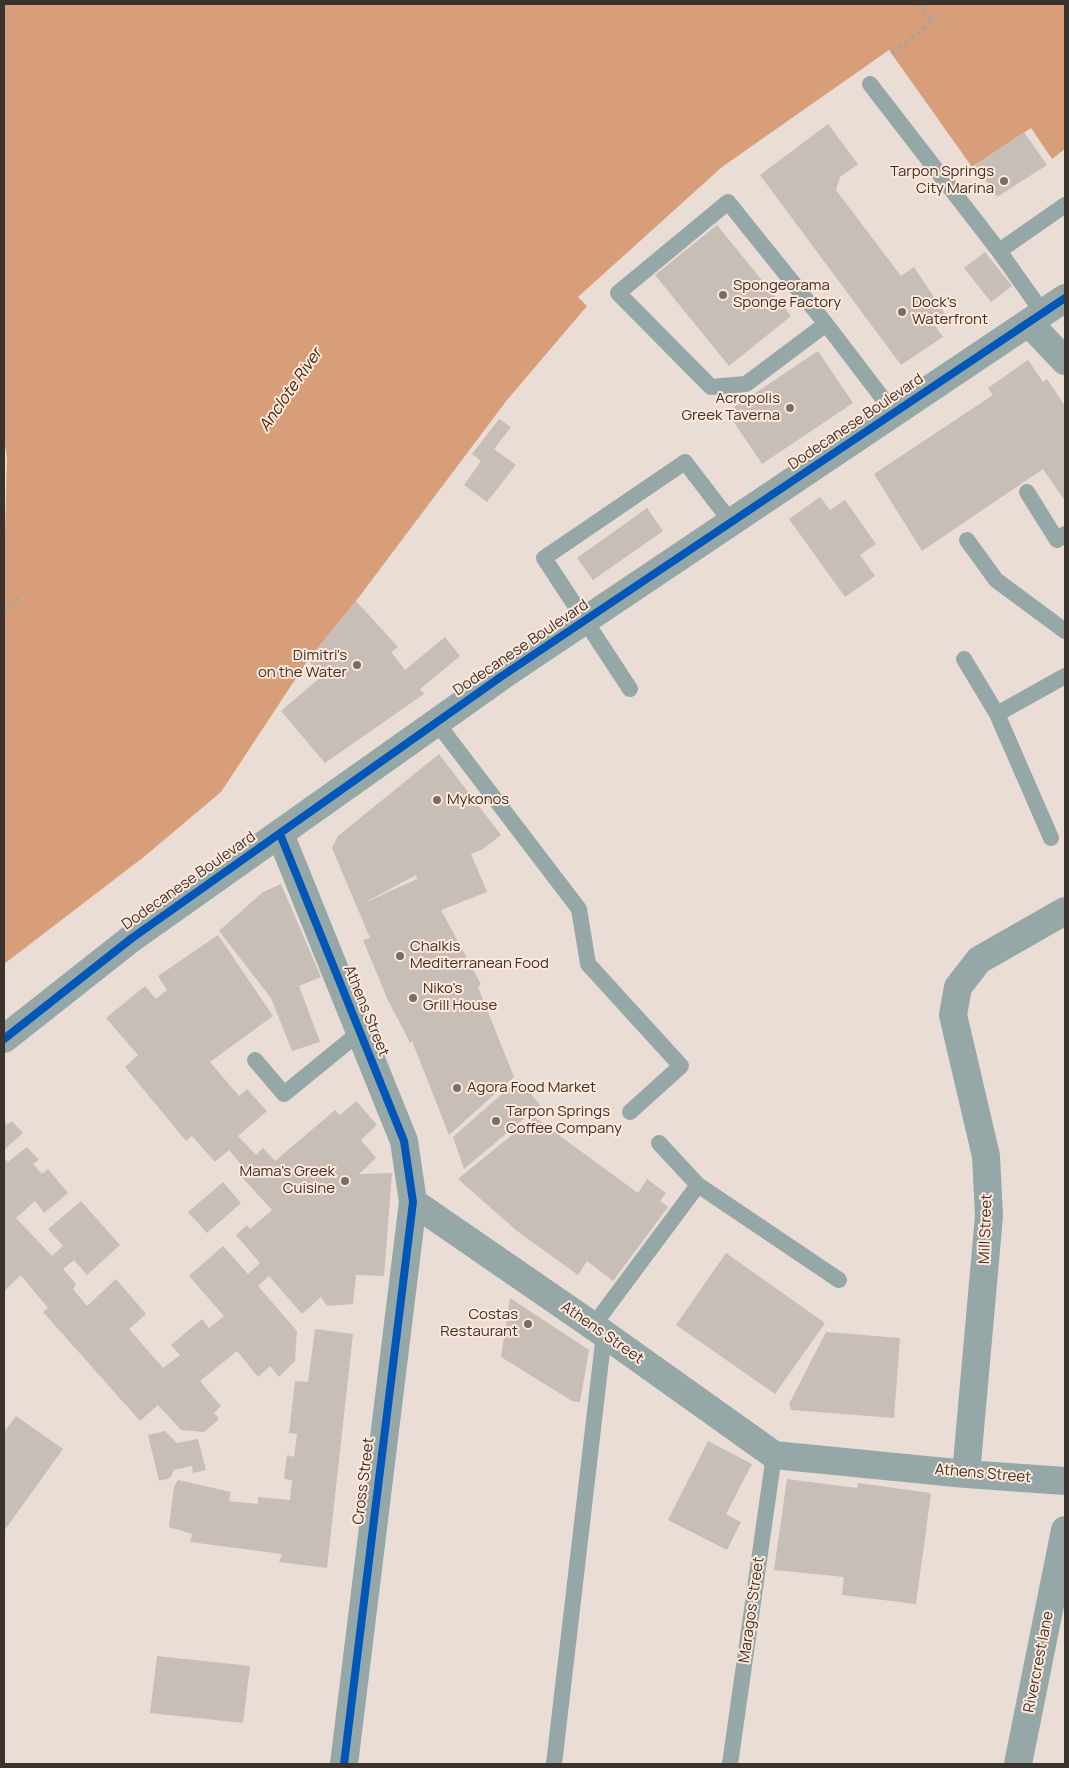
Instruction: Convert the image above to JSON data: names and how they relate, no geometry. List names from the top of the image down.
{
  "streets": {
    "street": [
      "Dodecanese Boulevard",
      "Athens Street",
      "Mill Street",
      "Cross Street",
      "Rivercrest lane"
    ],
    "lane": ["Maragos Street"]
  },
  "crossings": [
    ["Dodecanese Boulevard", "Athens Street"],
    ["Athens Street", "Mill Street"],
    ["Athens Street", "Cross Street"],
    ["Athens Street", "Maragos Street"]
  ],
  "water": ["Anclote River"],
  "places": [
    "Tarpon Springs City Marina",
    "Spongeorama Sponge Factory",
    "Dock's Waterfront",
    "Acropolis Greek Taverna",
    "Dimitri's on the Water",
    "Mykonos",
    "Chalkis Mediterranean Food",
    "Niko's Grill House",
    "Agora Food Market",
    "Tarpon Springs Coffee Company",
    "Mama's Greek Cuisine",
    "Costas Restaurant"
  ]
}
